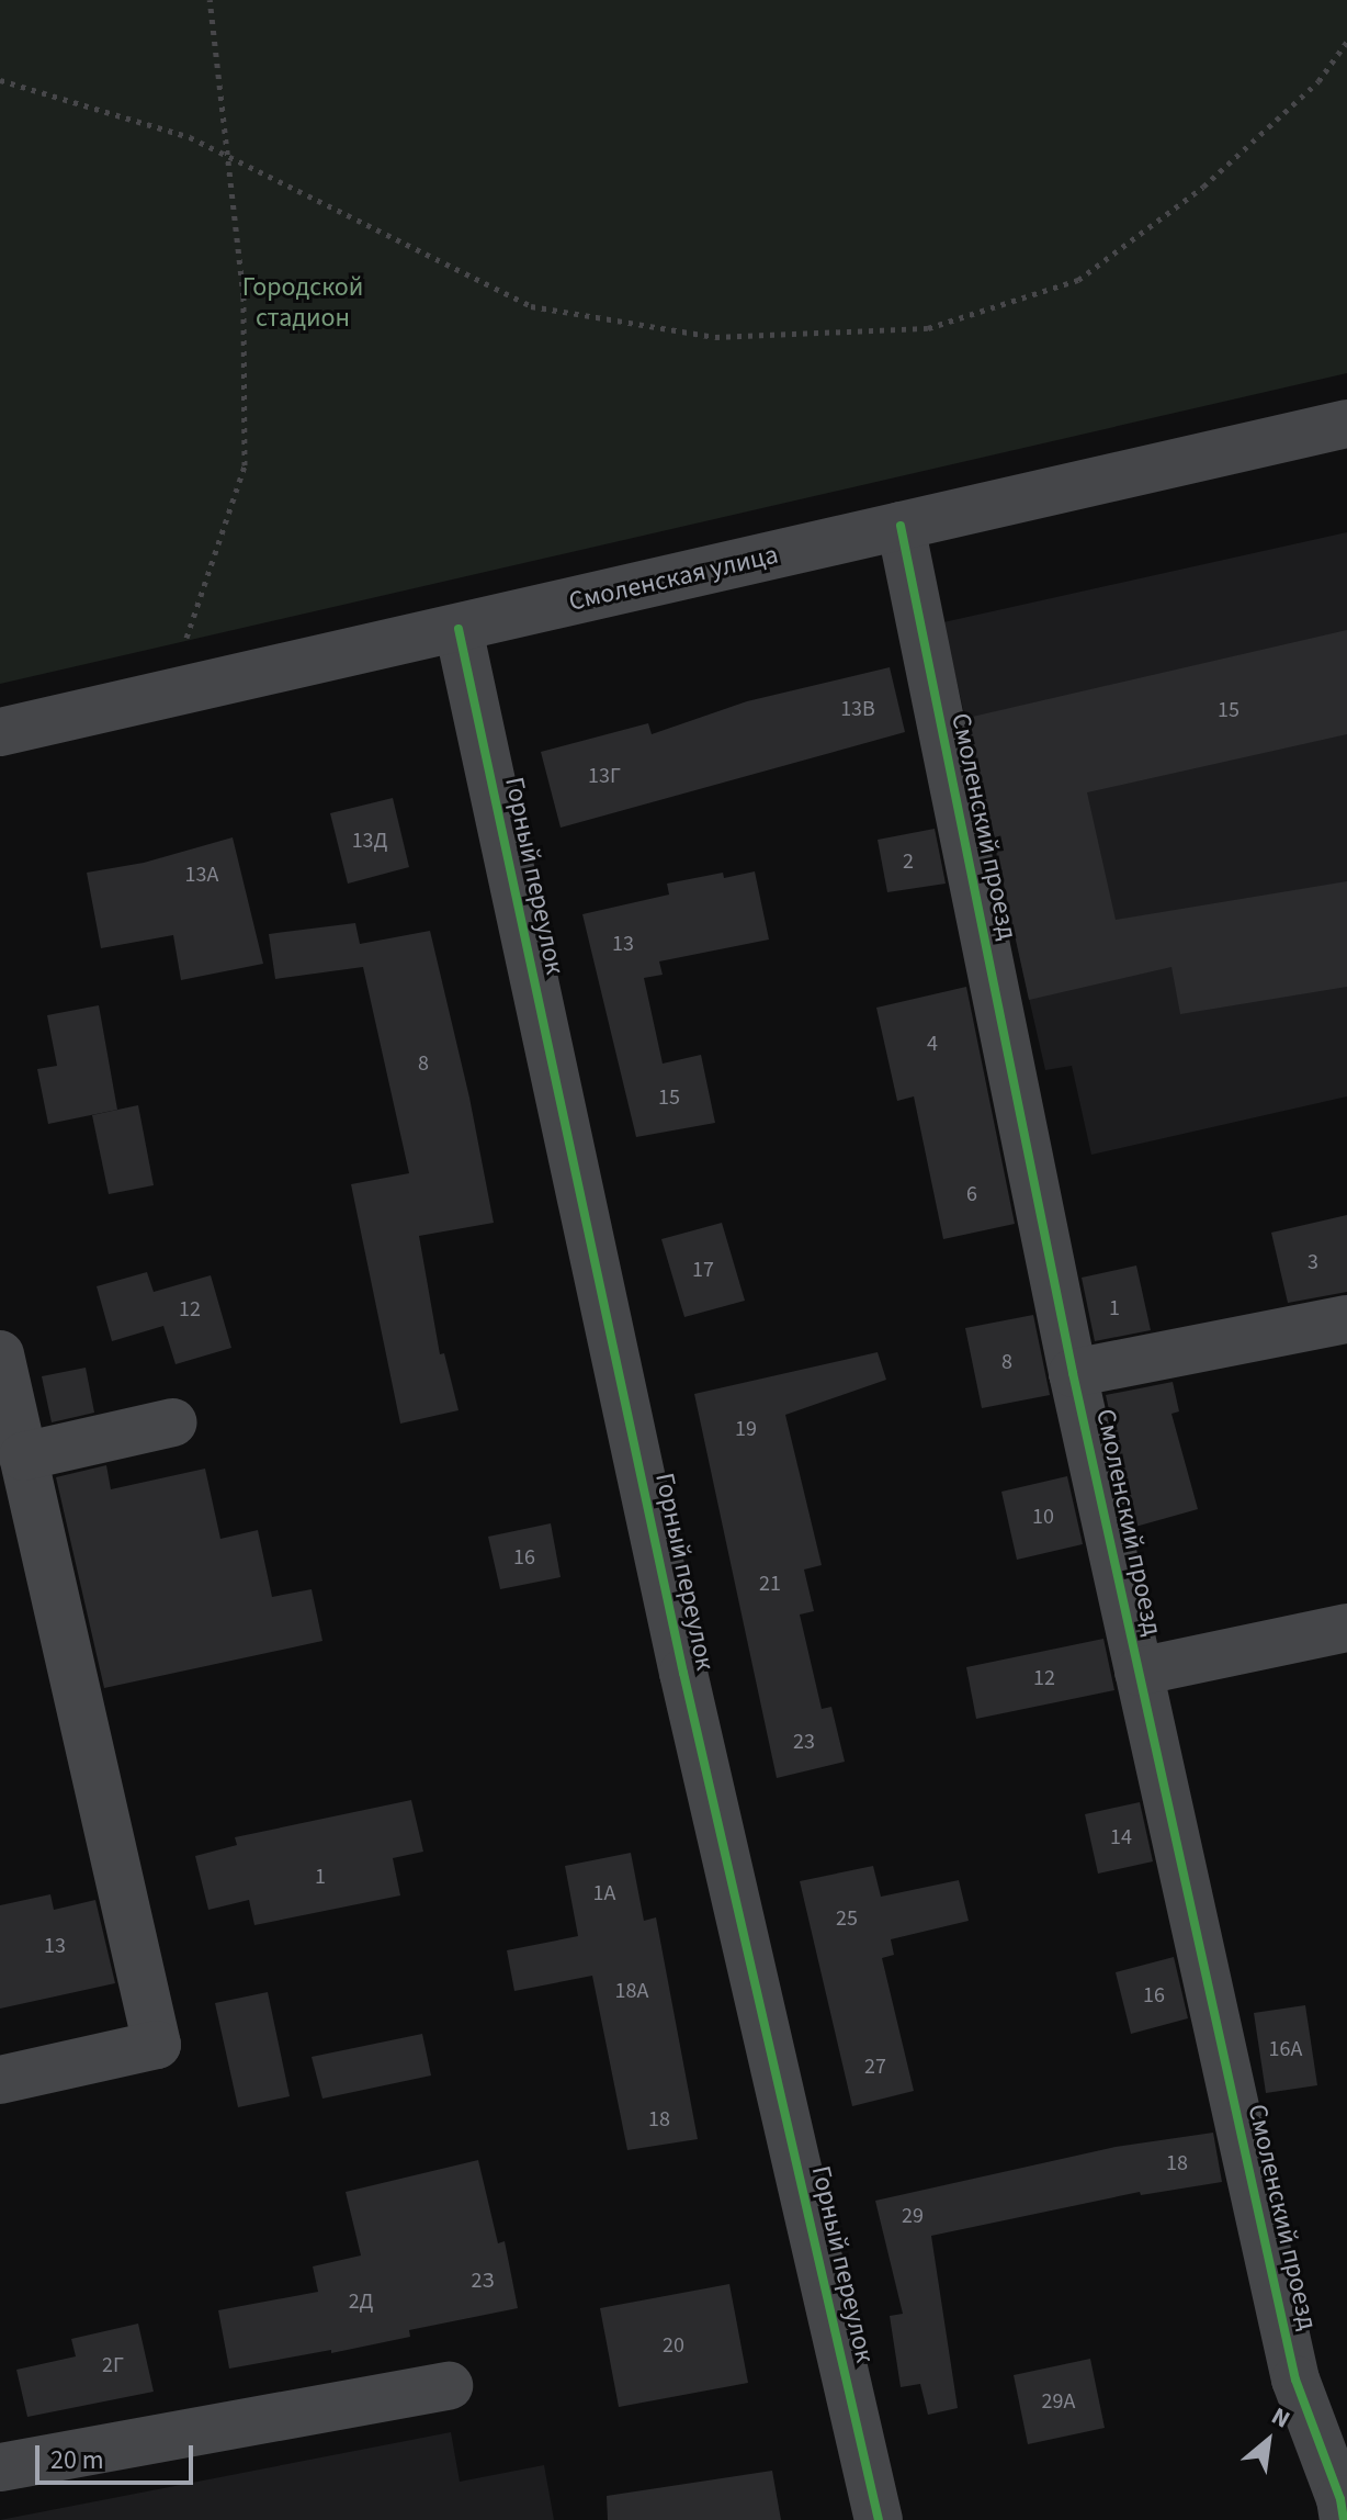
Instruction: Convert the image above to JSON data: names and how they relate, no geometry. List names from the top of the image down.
{
  "streets": {
    "street": ["Смоленская улица", "Смоленский проезд", "Горный переулок"]
  },
  "crossings": [
    ["Смоленская улица", "Смоленский проезд"],
    ["Смоленская улица", "Горный переулок"]
  ],
  "parks": ["Городской стадион"],
  "house_numbers": [
    "13В",
    "15",
    "13Г",
    "13Д",
    "2",
    "13А",
    "13",
    "4",
    "8",
    "15",
    "6",
    "3",
    "17",
    "1",
    "12",
    "8",
    "19",
    "10",
    "16",
    "21",
    "12",
    "23",
    "14",
    "1",
    "1А",
    "25",
    "13",
    "18А",
    "16",
    "16А",
    "27",
    "18",
    "18",
    "29",
    "2З",
    "2Д",
    "20",
    "2Г",
    "29А"
  ],
  "scale_bar": "20 m",
  "north": "top right"
}
